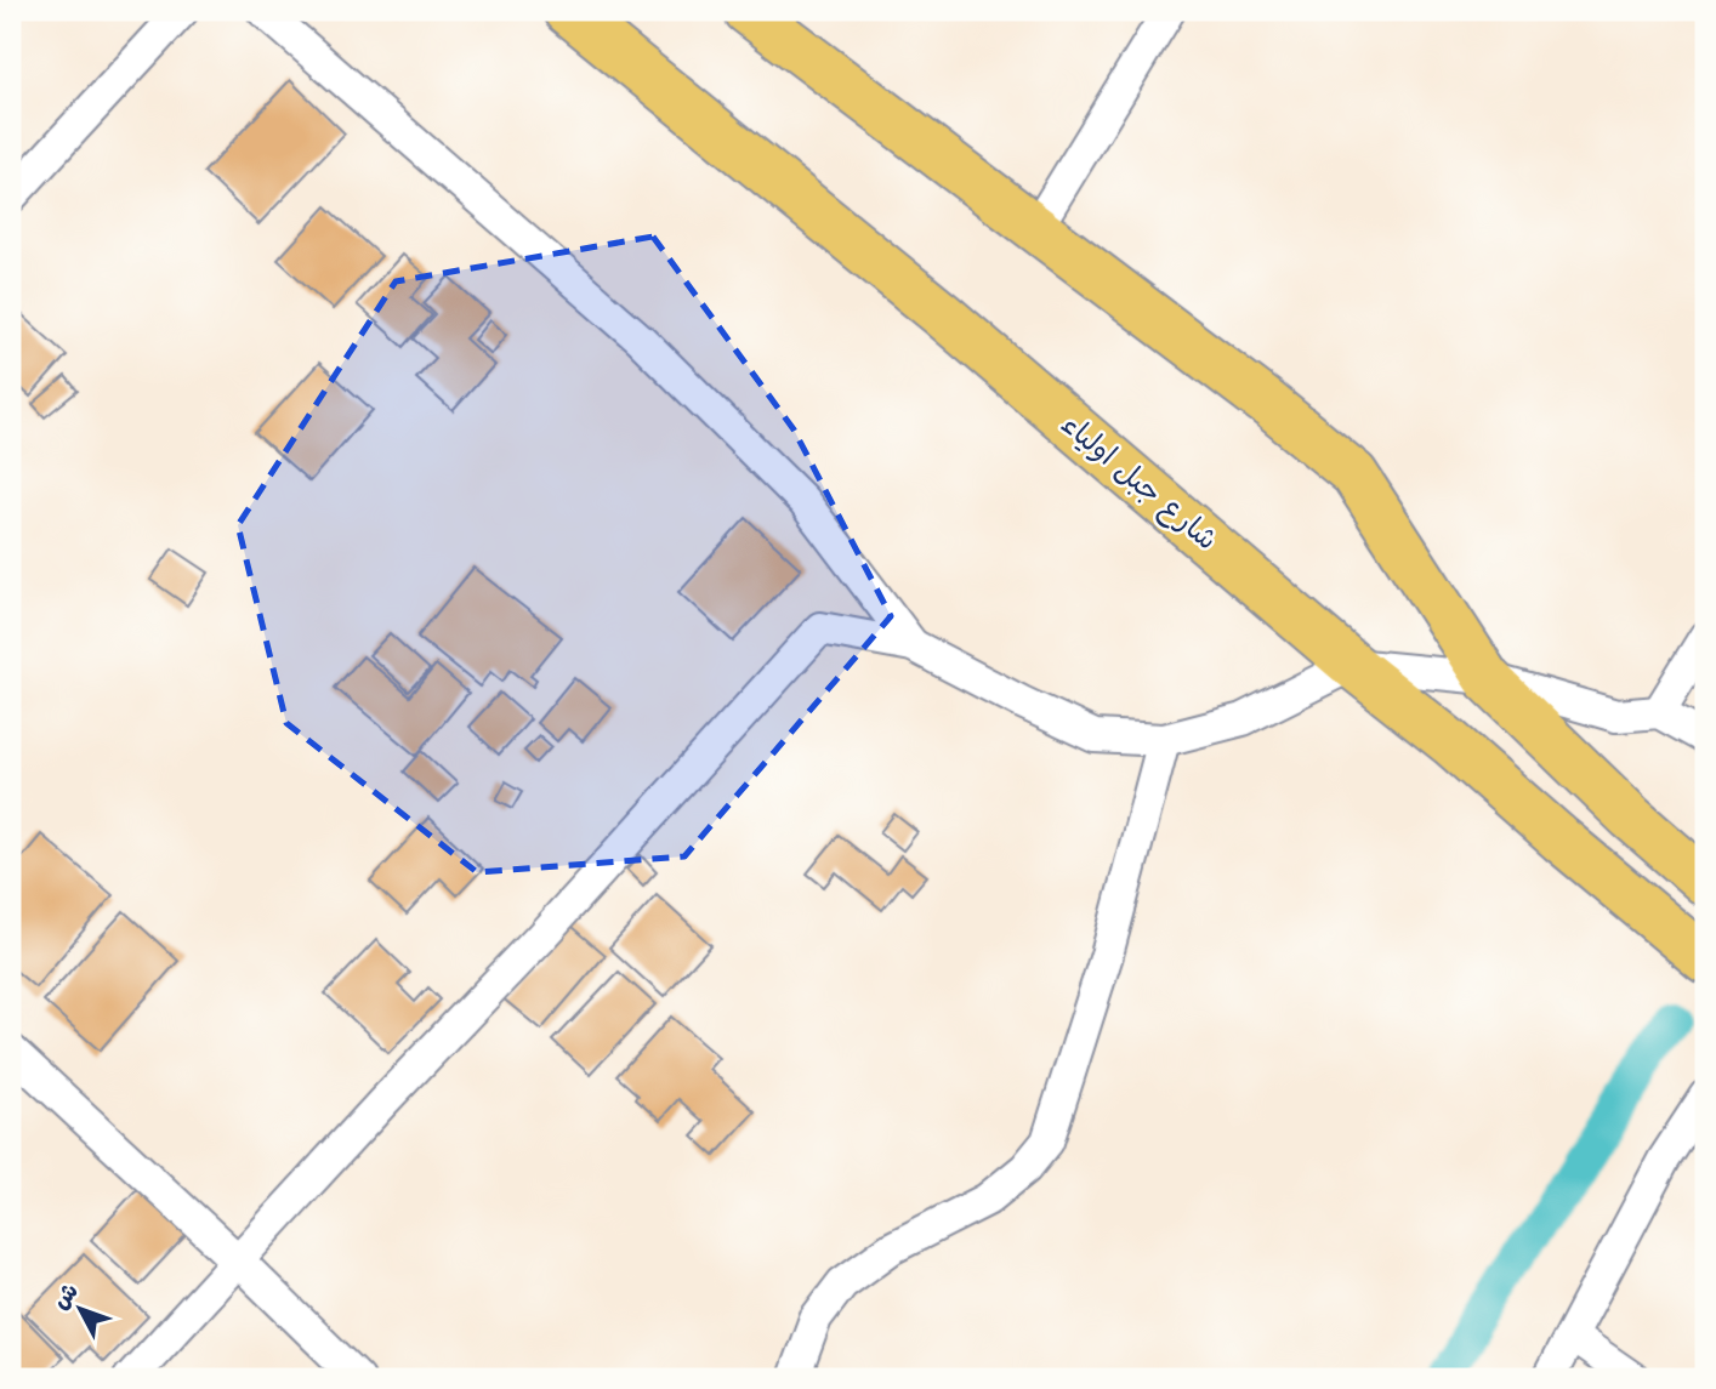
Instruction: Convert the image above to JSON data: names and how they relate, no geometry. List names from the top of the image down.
{
  "streets": {
    "highway": ["شارع جبل اولياء"]
  },
  "north": "top left"
}
